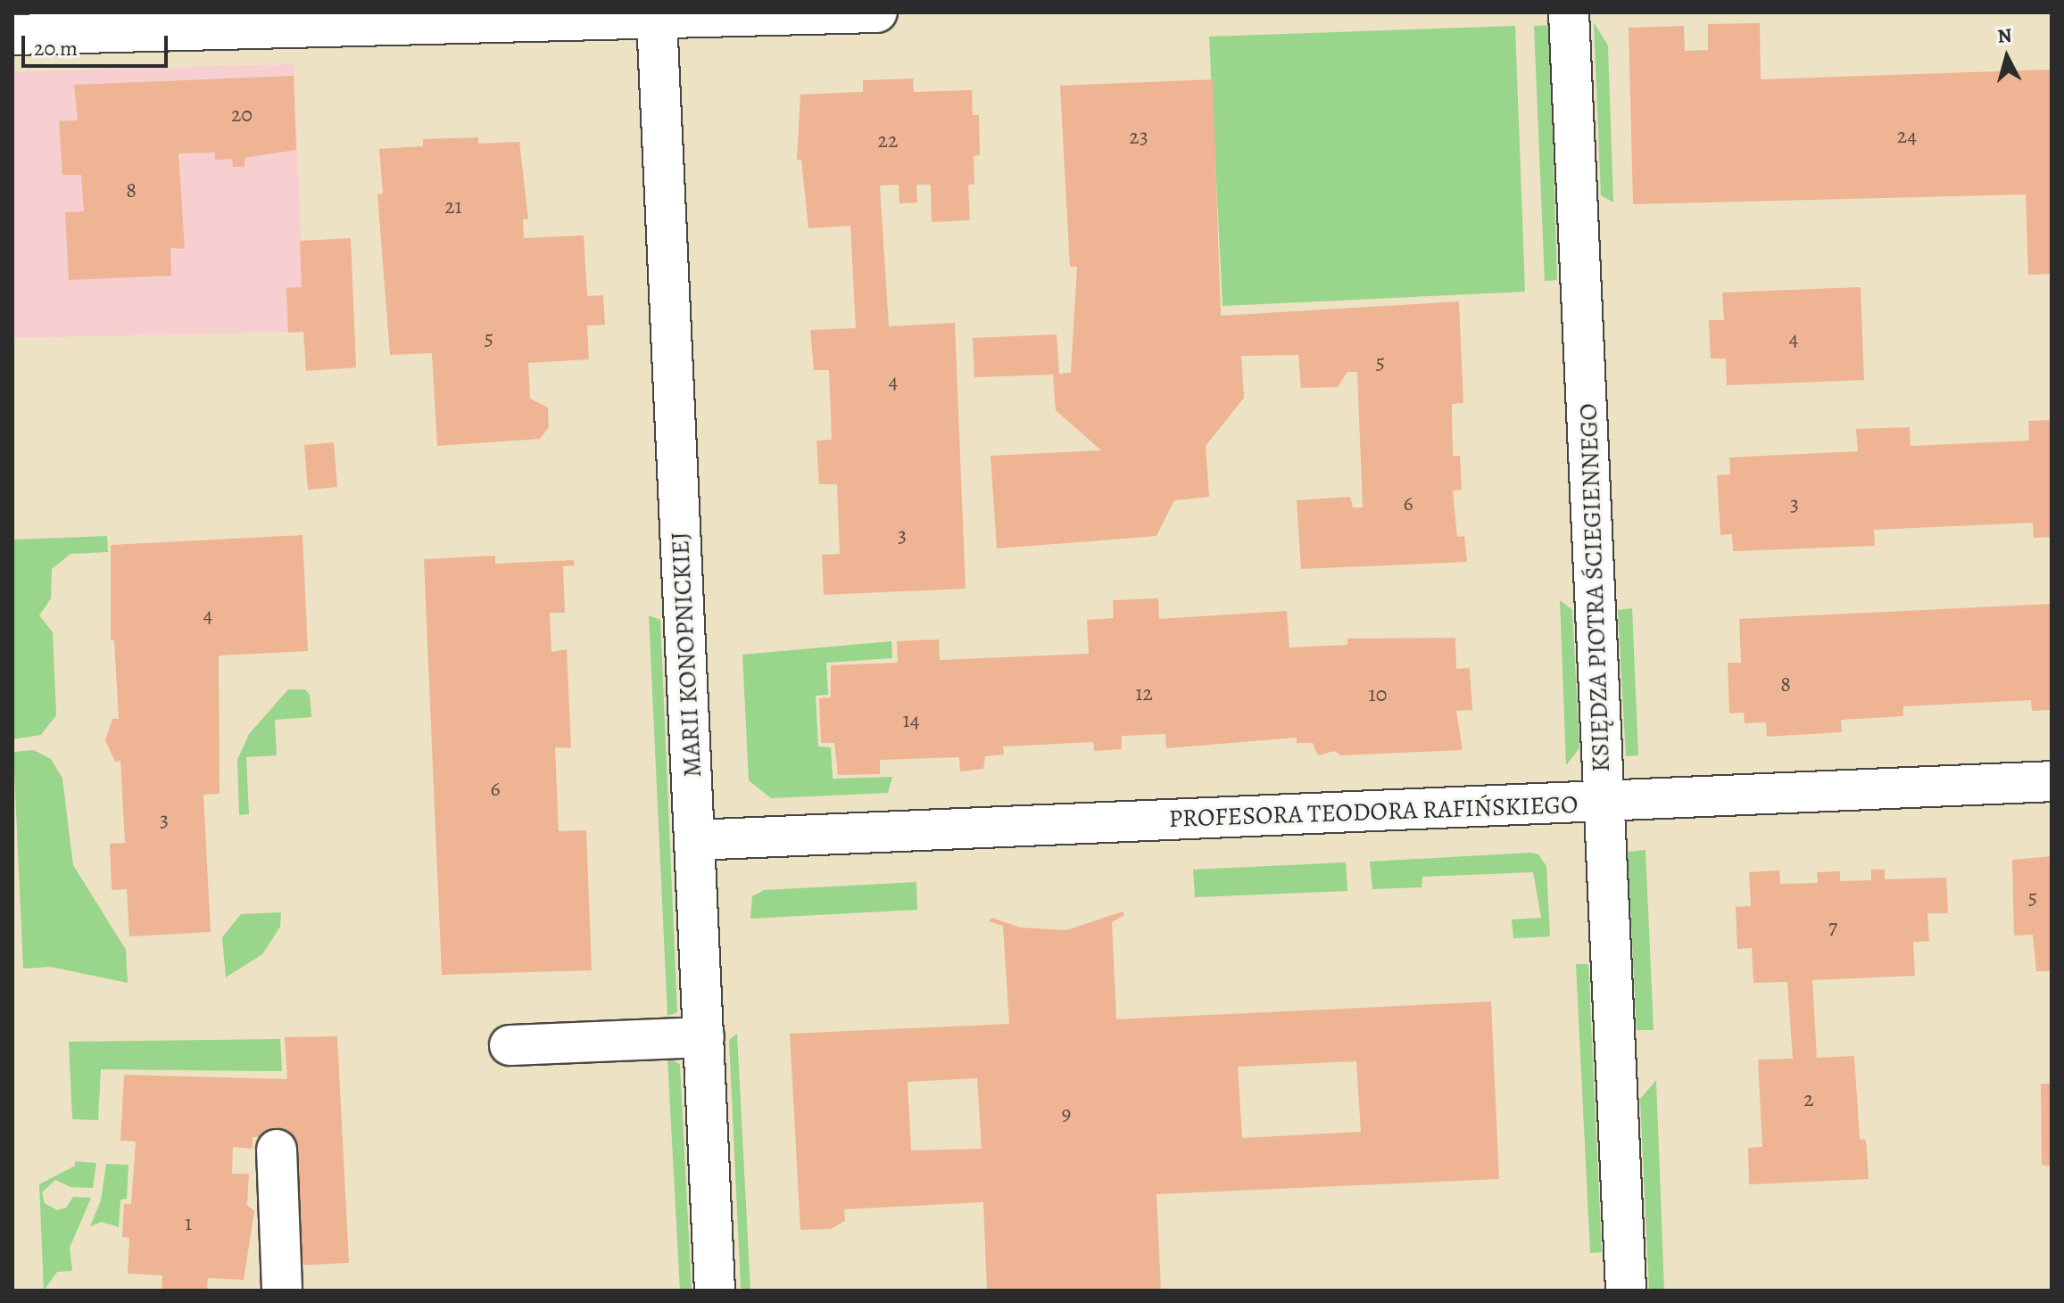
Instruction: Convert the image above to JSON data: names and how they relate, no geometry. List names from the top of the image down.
{
  "streets": {
    "street": ["KSIĘDZA PIOTRA ŚCIEGIENNEGO", "MARII KONOPNICKIEJ", "PROFESORA TEODORA RAFIŃSKIEGO"]
  },
  "crossings": [
    ["KSIĘDZA PIOTRA ŚCIEGIENNEGO", "PROFESORA TEODORA RAFIŃSKIEGO"],
    ["MARII KONOPNICKIEJ", "PROFESORA TEODORA RAFIŃSKIEGO"]
  ],
  "house_numbers": [
    "20",
    "24",
    "23",
    "22",
    "8",
    "21",
    "5",
    "4",
    "5",
    "4",
    "6",
    "3",
    "3",
    "4",
    "8",
    "12",
    "10",
    "14",
    "6",
    "3",
    "5",
    "7",
    "2",
    "9",
    "1"
  ],
  "scale_bar": "20 m",
  "north": "top"
}
